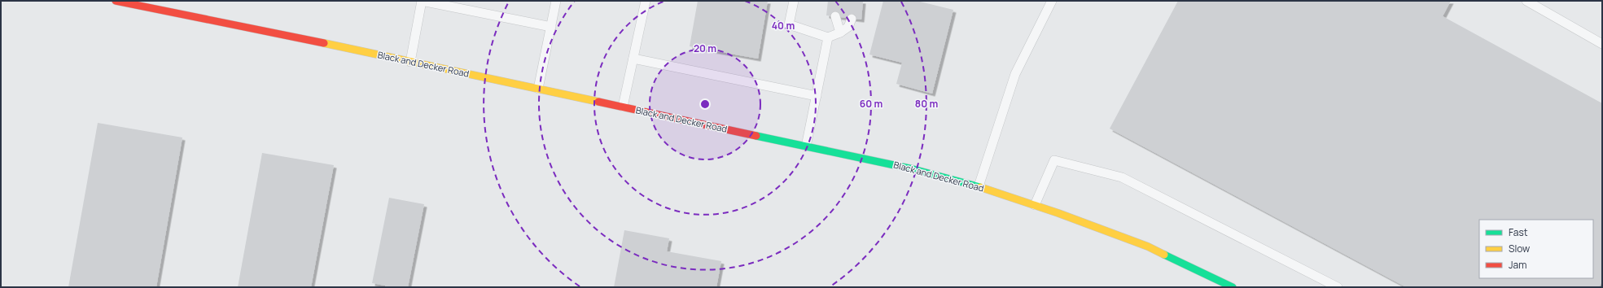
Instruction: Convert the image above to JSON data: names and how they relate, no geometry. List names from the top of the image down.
{
  "streets": {
    "main road": ["Black and Decker Road"]
  },
  "legend": ["Fast", "Slow", "Jam"],
  "rings": [
    "40 m",
    "20 m",
    "60 m",
    "80 m"
  ]
}
